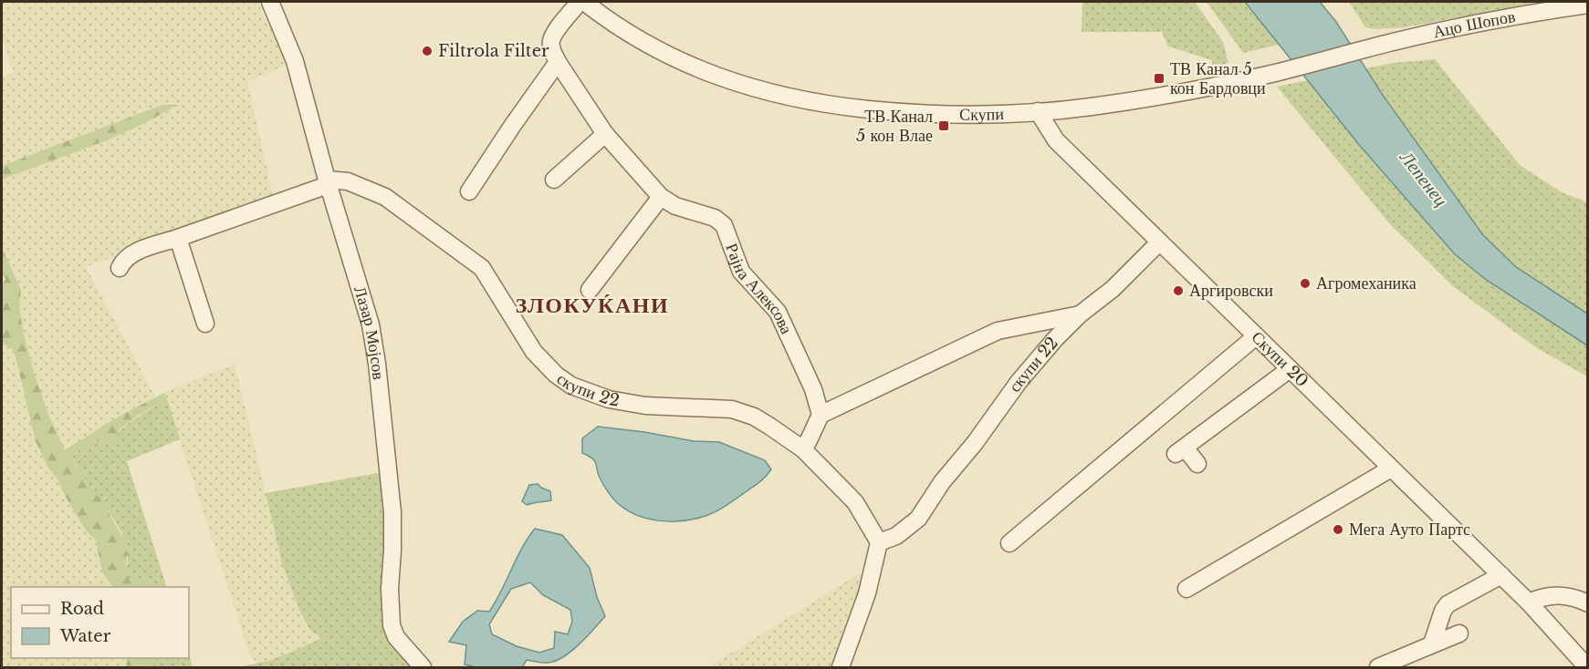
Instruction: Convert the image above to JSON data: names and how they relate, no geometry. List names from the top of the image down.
{
  "streets": {
    "street": [
      "Ацо Шопов",
      "Скупи",
      "Рајна Алексова",
      "Лазар Мојсов",
      "Скупи 20",
      "скупи 22"
    ]
  },
  "crossings": [
    ["Ацо Шопов", "Скупи"],
    ["Скупи", "Скупи 20"],
    ["Лазар Мојсов", "скупи 22"],
    ["Скупи 20", "скупи 22"]
  ],
  "districts": ["ЗЛОКУЌАНИ"],
  "water": ["Лепенец"],
  "places": {
    "other": [
      "Filtrola Filter",
      "Агромеханика",
      "Аргировски",
      "Мега Ауто Партс"
    ],
    "transit": ["ТВ Канал 5 кон Бардовци", "ТВ Канал 5 кон Влае"]
  },
  "legend": ["Road", "Water"]
}
